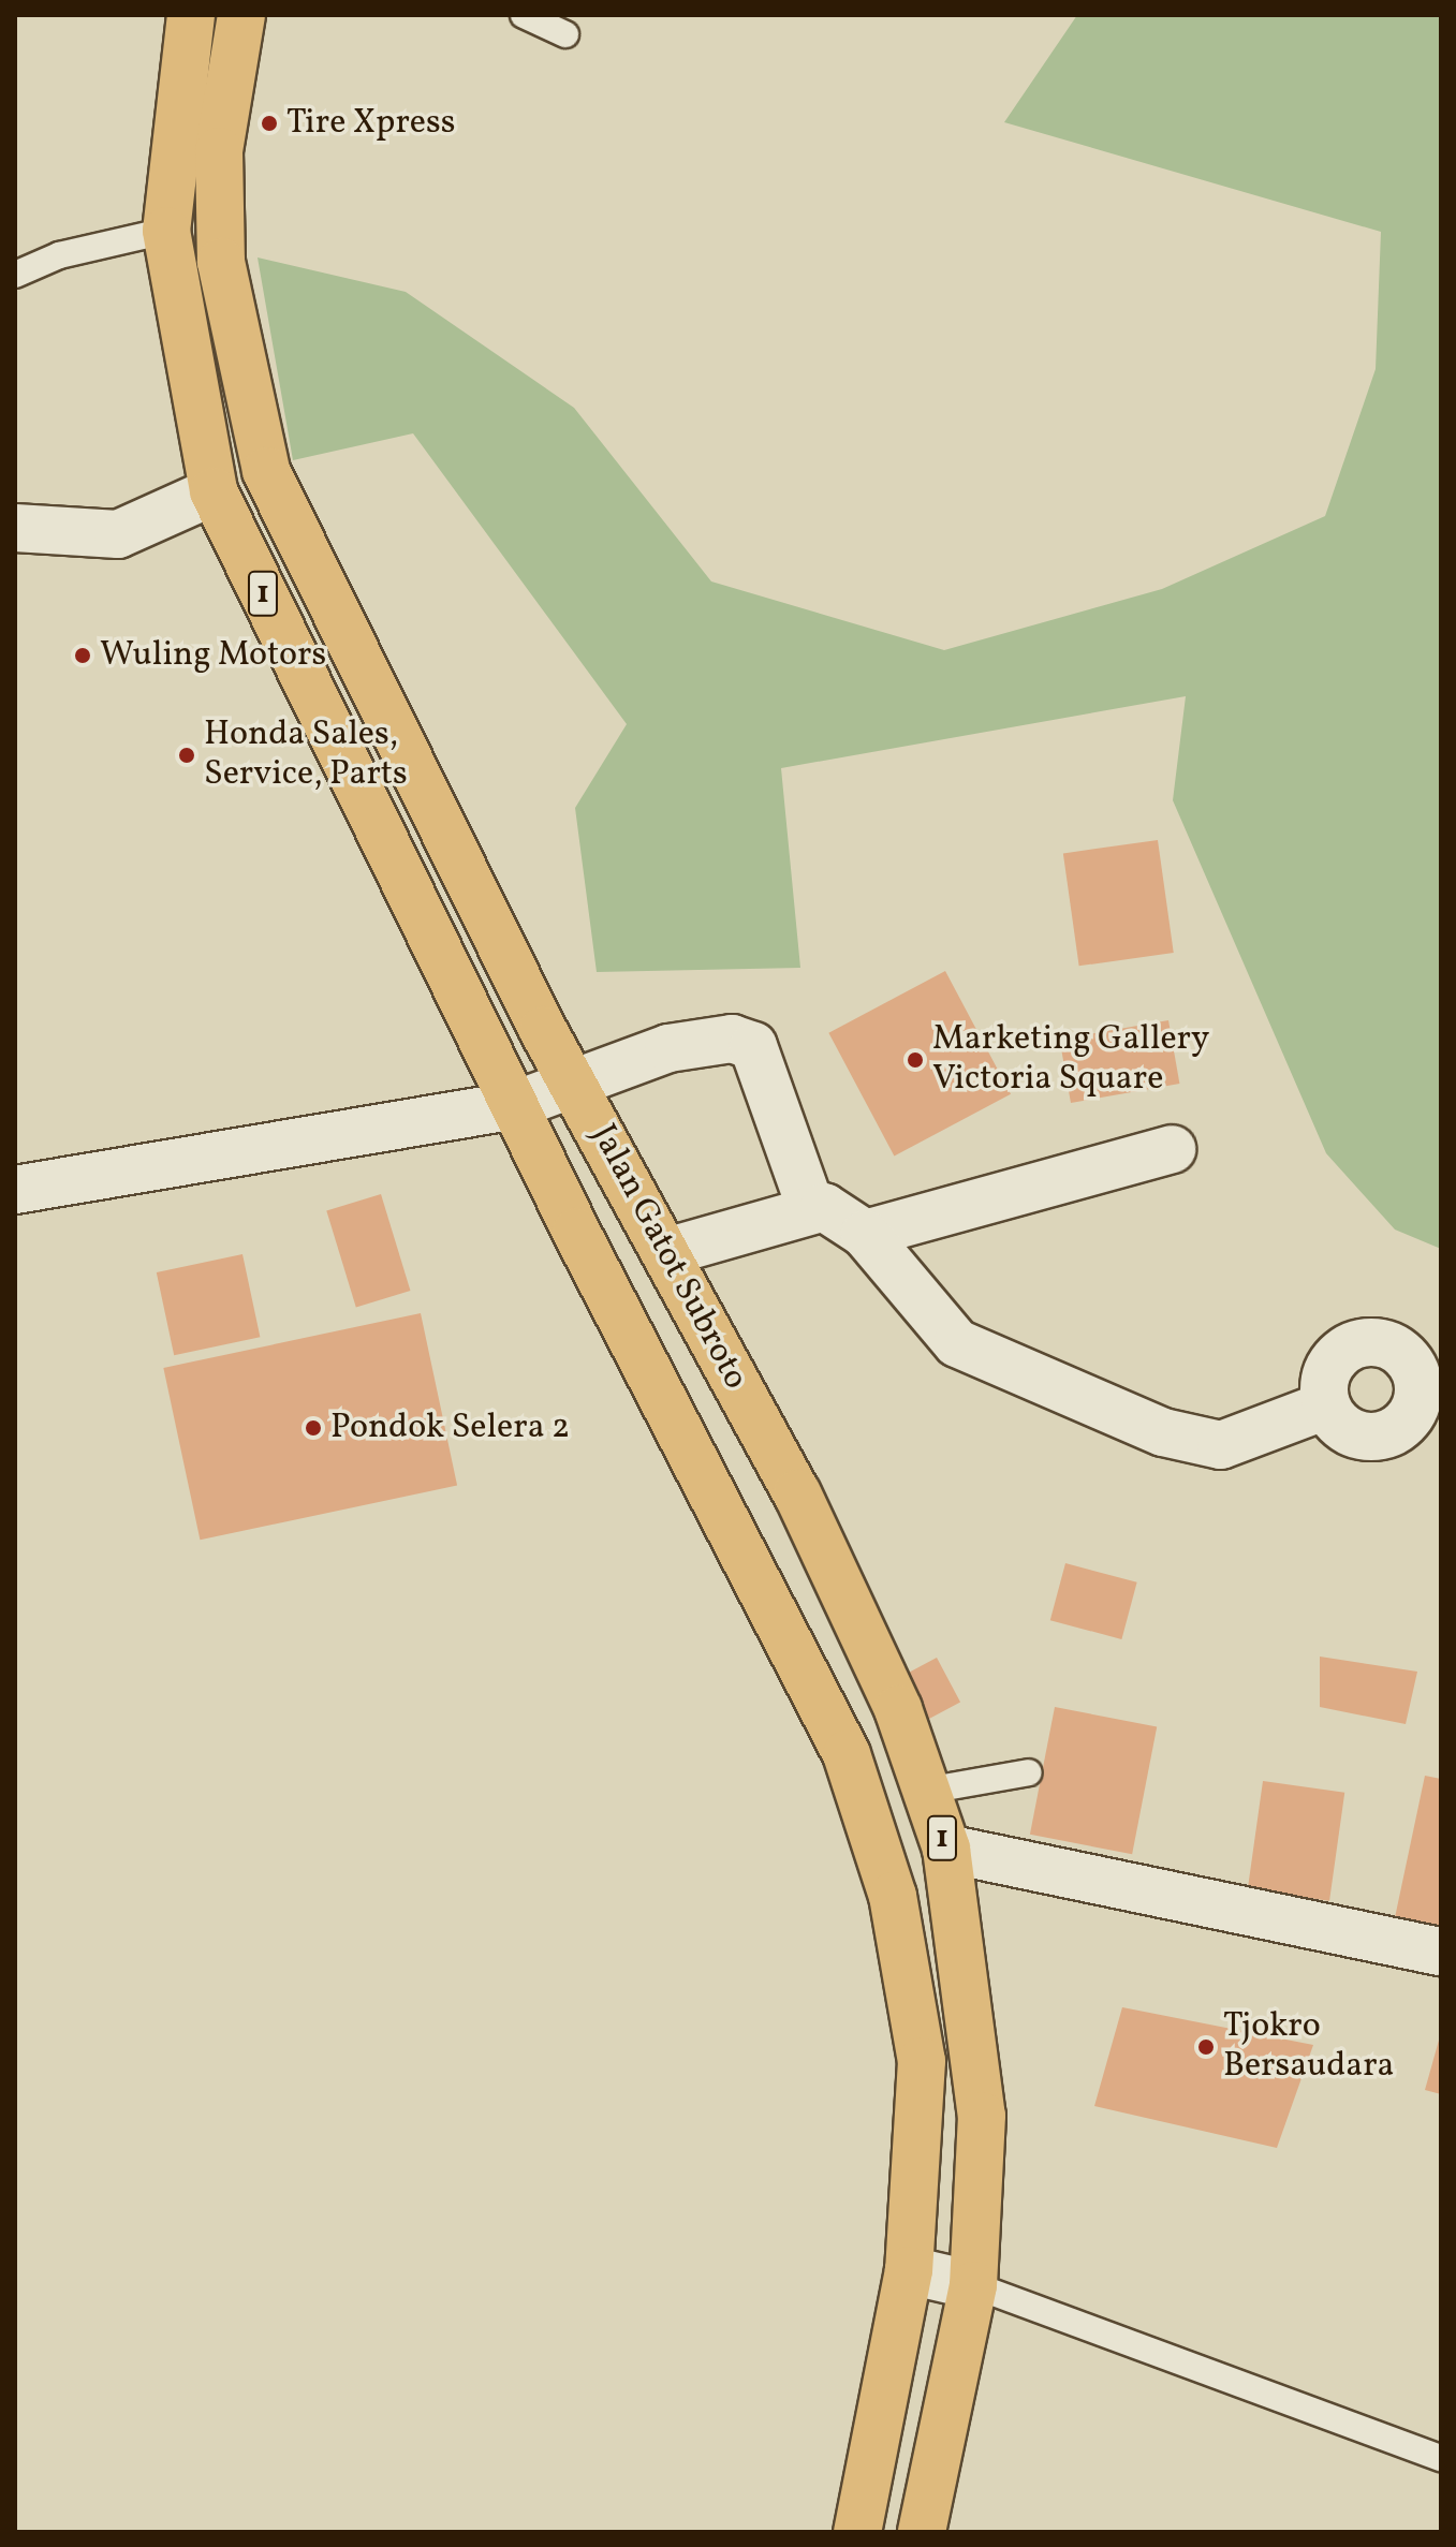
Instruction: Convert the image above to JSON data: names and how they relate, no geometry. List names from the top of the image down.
{
  "streets": {
    "highway": ["1", "Jalan Gatot Subroto"]
  },
  "places": [
    "Tire Xpress",
    "Wuling Motors",
    "Honda Sales, Service, Parts",
    "Marketing Gallery Victoria Square",
    "Pondok Selera 2",
    "Tjokro Bersaudara"
  ]
}
